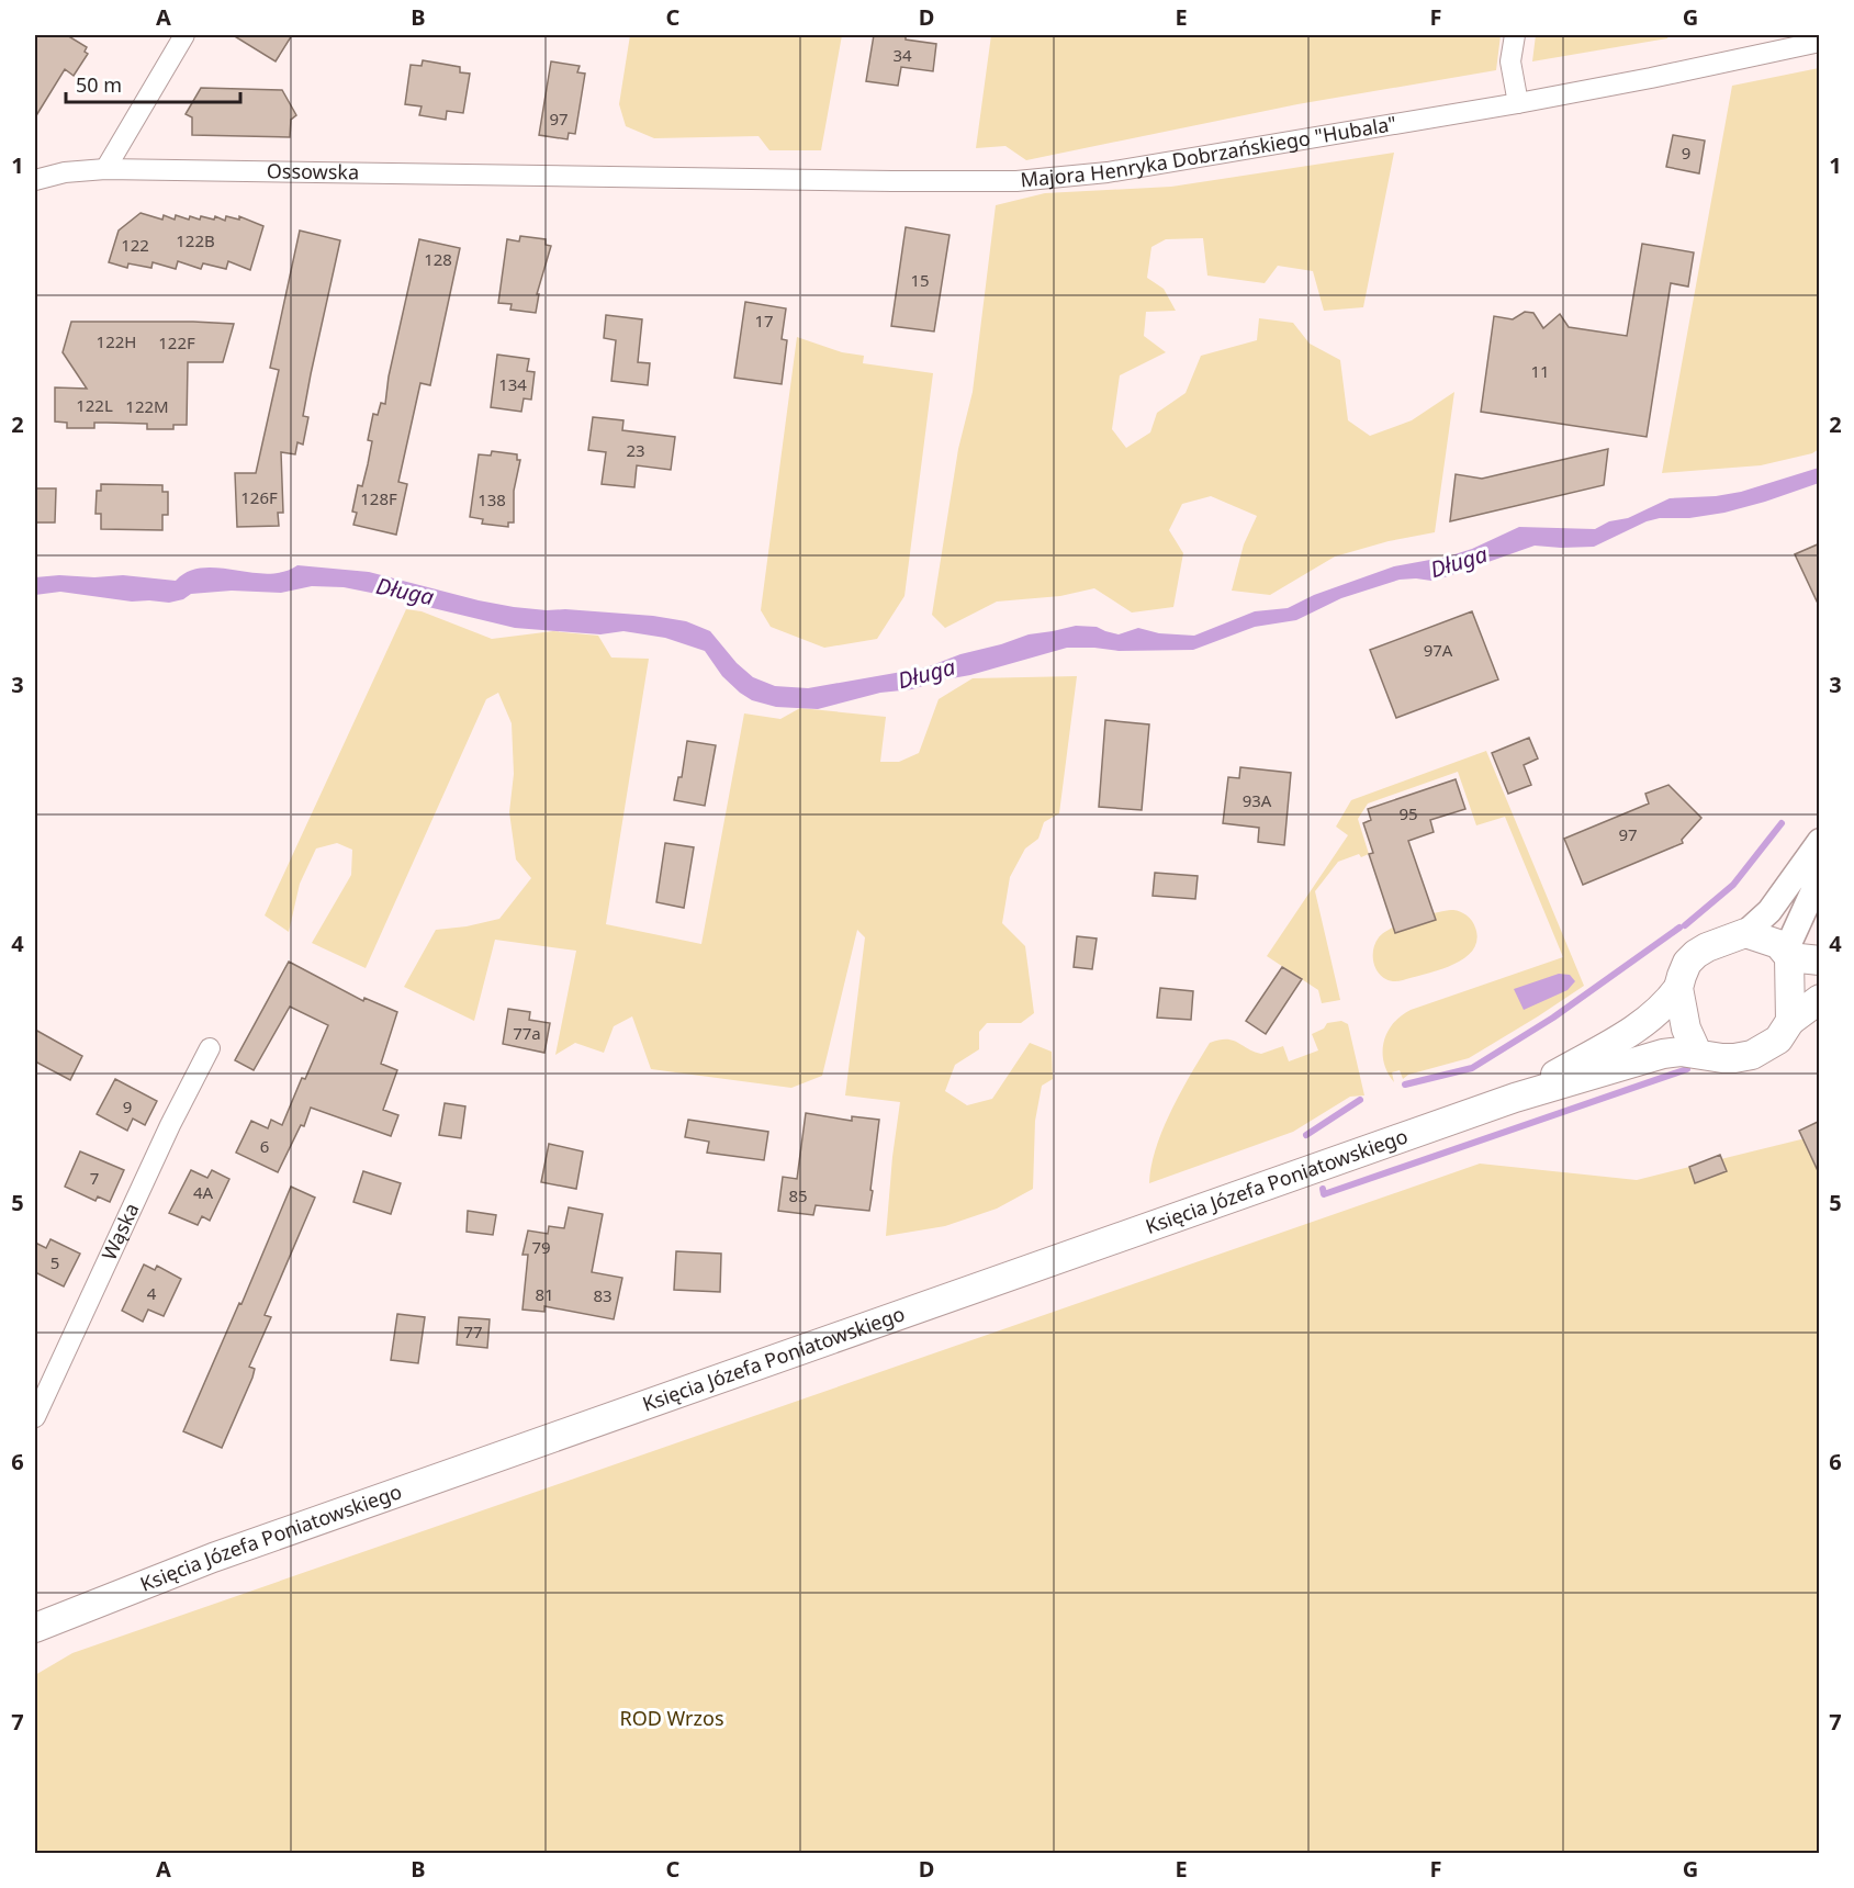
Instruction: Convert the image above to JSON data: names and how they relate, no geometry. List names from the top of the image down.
{
  "streets": {
    "main road": ["Księcia Józefa Poniatowskiego"],
    "street": ["Majora Henryka Dobrzańskiego \"Hubala\"", "Ossowska", "Wąska"]
  },
  "crossings": [
    ["Majora Henryka Dobrzańskiego \"Hubala\"", "Ossowska"]
  ],
  "water": ["Długa"],
  "parks": ["ROD Wrzos"],
  "house_numbers": [
    "34",
    "97",
    "9",
    "122B",
    "122",
    "128",
    "15",
    "17",
    "122H",
    "122F",
    "11",
    "134",
    "122L",
    "122M",
    "23",
    "126F",
    "128F",
    "138",
    "97A",
    "93A",
    "95",
    "97",
    "77a",
    "9",
    "6",
    "7",
    "4A",
    "85",
    "79",
    "5",
    "4",
    "81",
    "83",
    "77"
  ],
  "scale_bar": "50 m",
  "grid": {
    "columns": [
      "A",
      "B",
      "C",
      "D",
      "E",
      "F",
      "G"
    ],
    "rows": [
      "1",
      "2",
      "3",
      "4",
      "5",
      "6",
      "7"
    ]
  }
}
